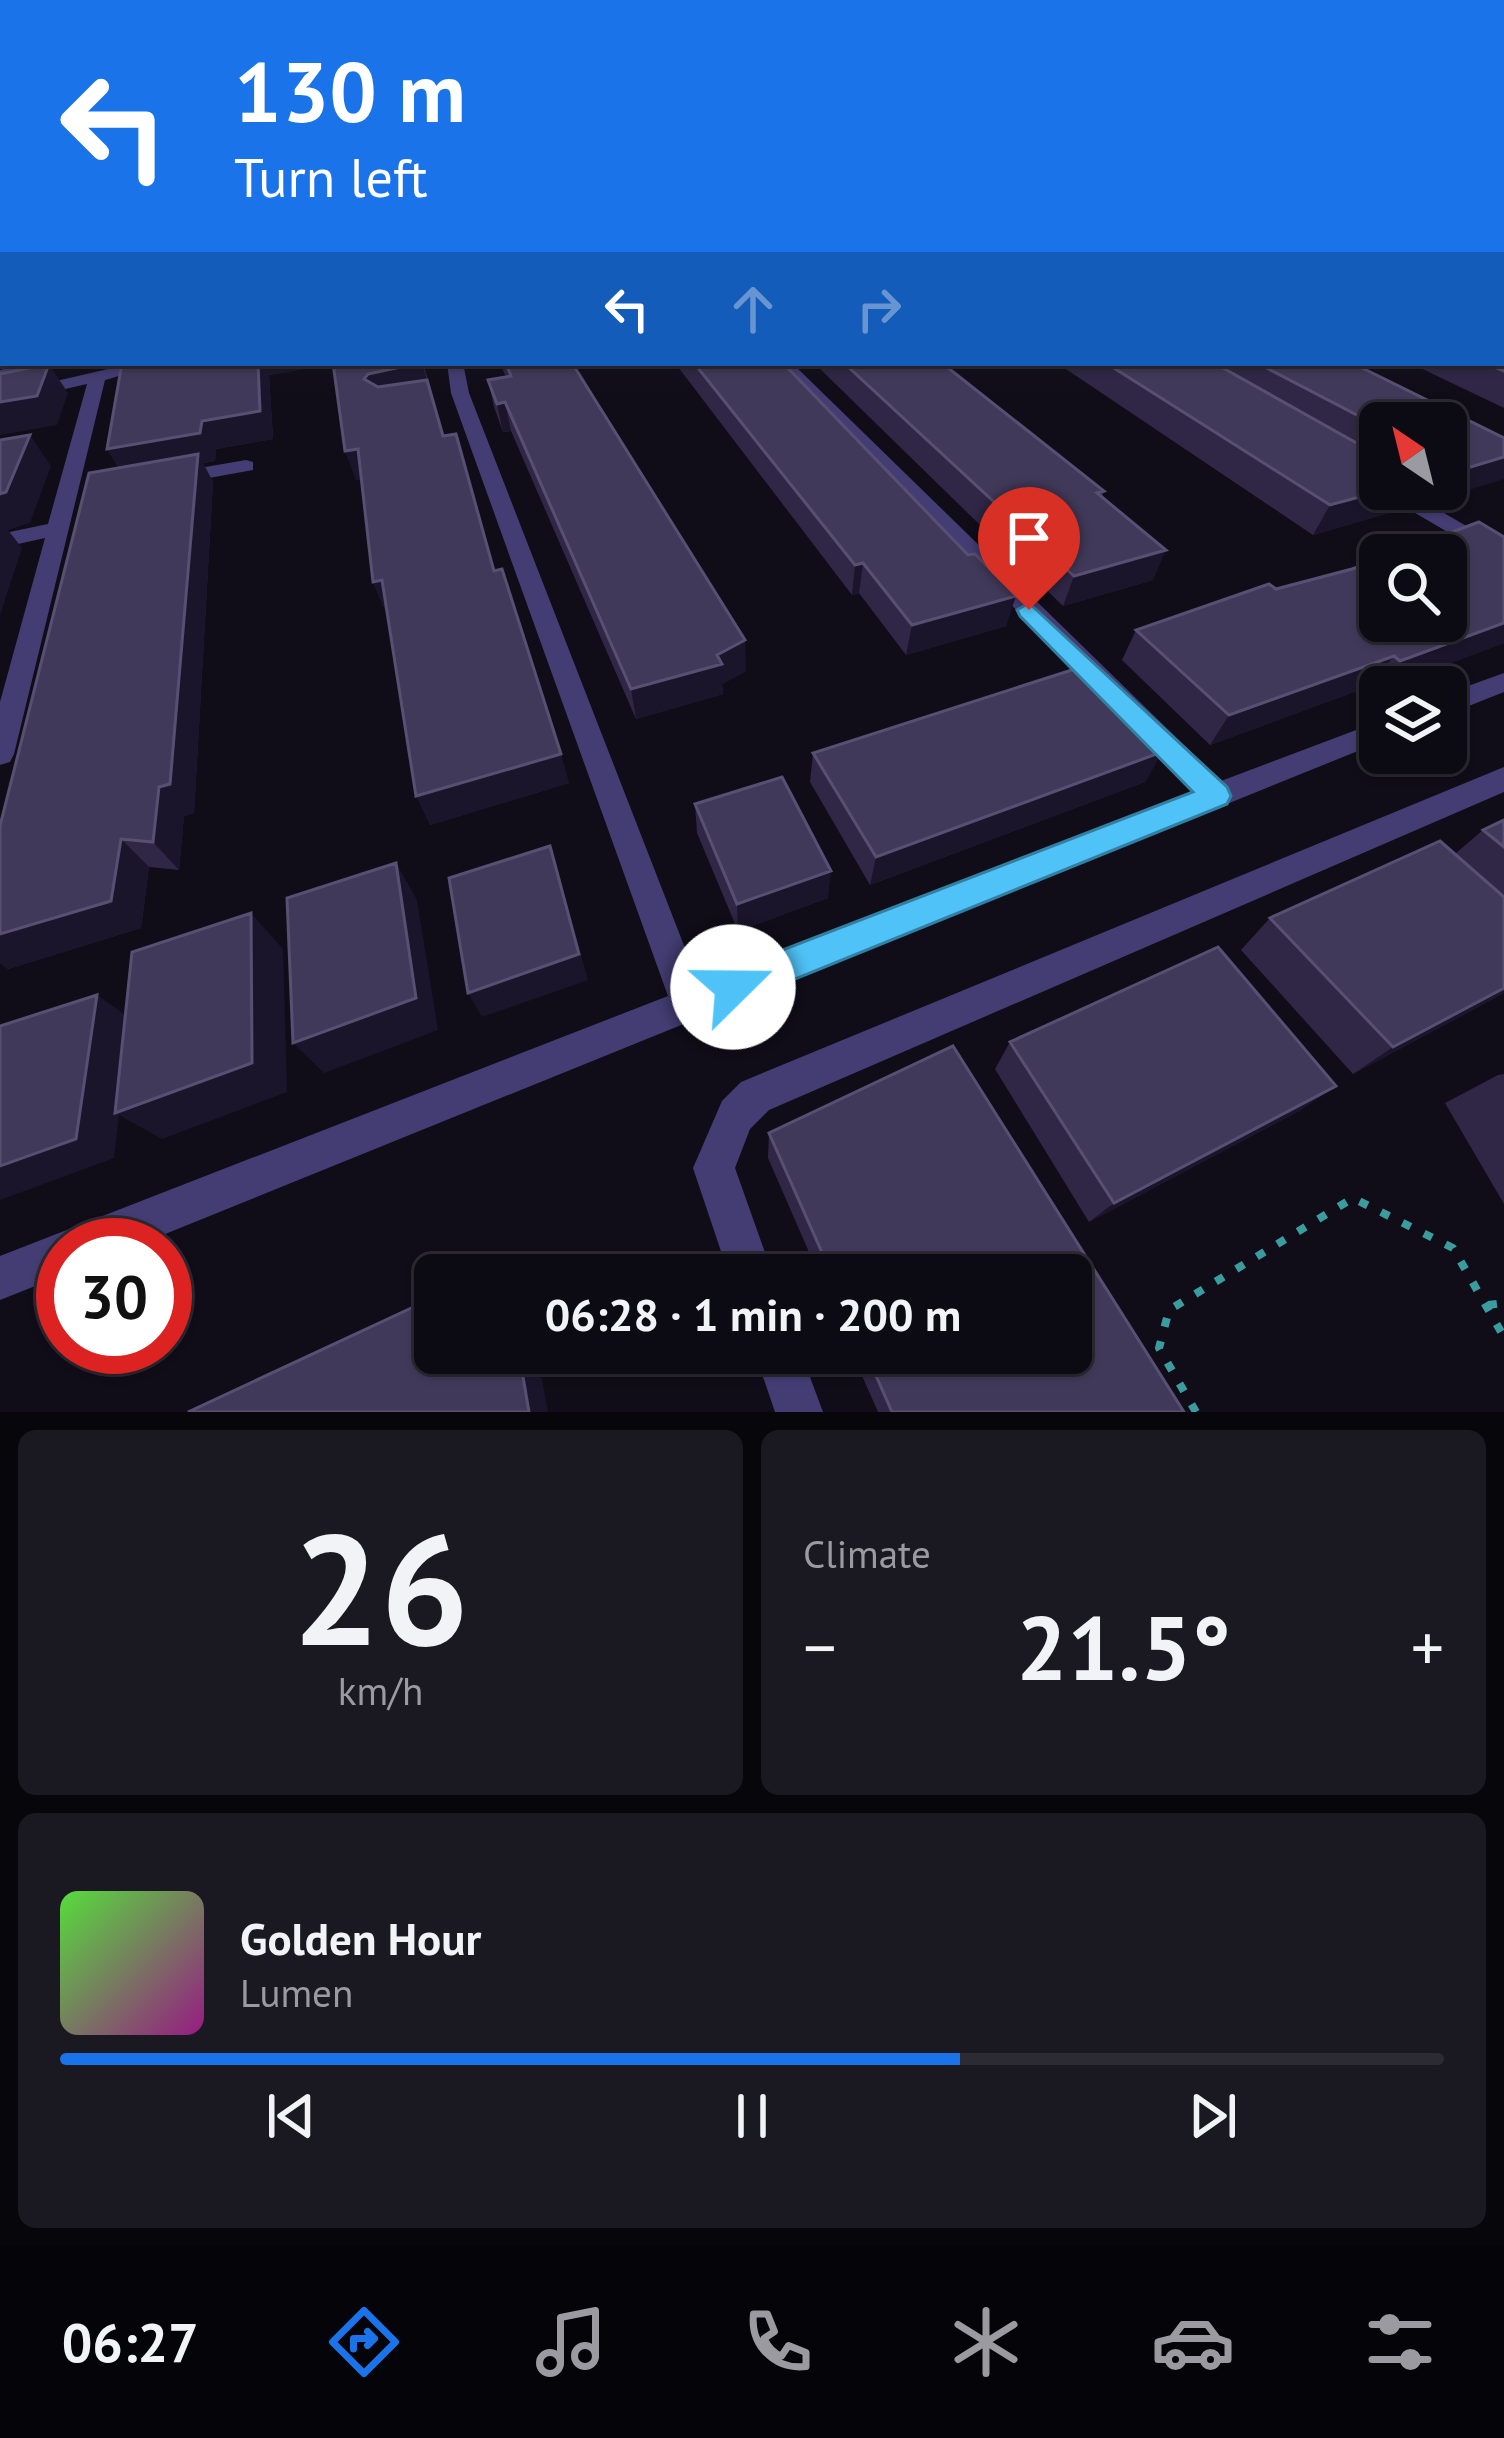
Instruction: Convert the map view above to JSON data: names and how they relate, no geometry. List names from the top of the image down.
{
  "north": "top left",
  "page": {
    "turn": ["130 m", "Turn left"],
    "limit": "30",
    "trip": "06:28 · 1 min · 200 m",
    "tile": [
      ["26", "km/h"],
      "Climate"
    ],
    "heat": ["−", "21.5°", "+"],
    "song": ["Golden Hour", "Lumen"],
    "tabs": "06:27"
  }
}
